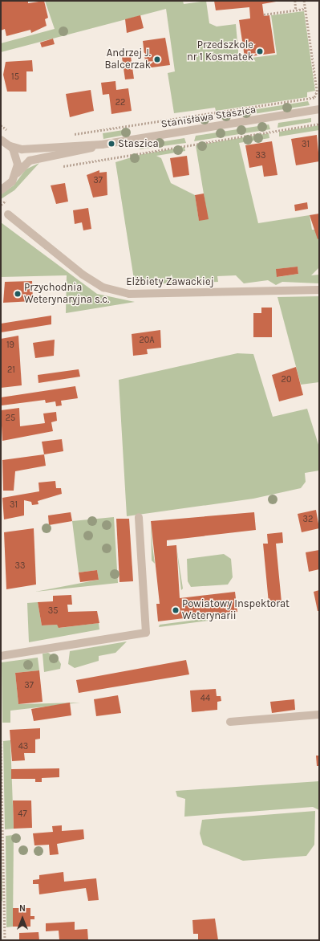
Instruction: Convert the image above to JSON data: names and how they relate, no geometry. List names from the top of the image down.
{
  "streets": {
    "street": ["Stanisława Staszica", "Elżbiety Zawackiej"]
  },
  "places": [
    "Przedszkole nr 1 Kosmatek",
    "Andrzej J. Balcerzak",
    "Staszica",
    "Przychodnia Weterynaryjna s.c.",
    "Powiatowy Inspektorat Weterynarii"
  ],
  "house_numbers": [
    "15",
    "22",
    "31",
    "33",
    "37",
    "20A",
    "19",
    "21",
    "20",
    "25",
    "31",
    "32",
    "33",
    "35",
    "37",
    "44",
    "43",
    "47"
  ],
  "north": "top"
}
